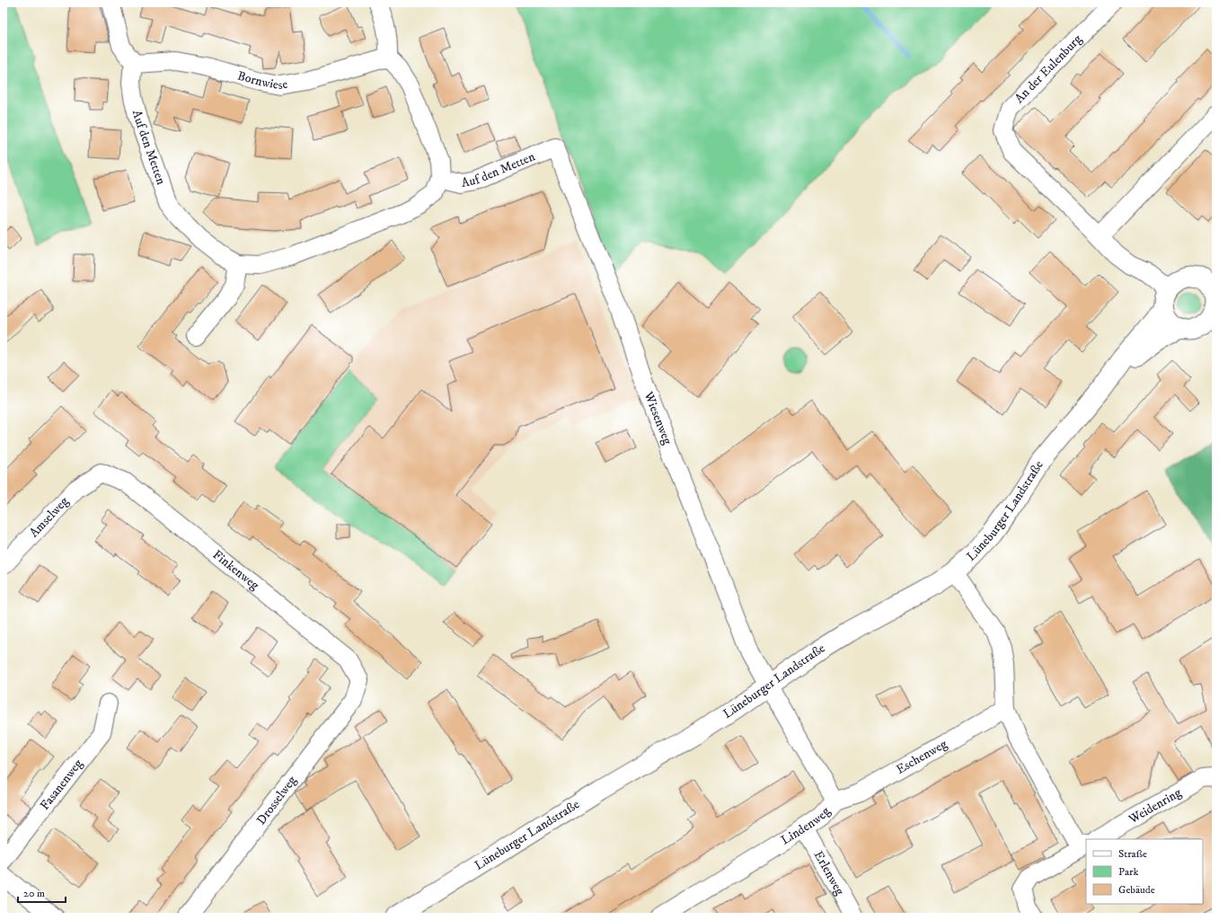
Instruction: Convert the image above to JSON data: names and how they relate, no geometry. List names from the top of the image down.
{
  "streets": {
    "main road": ["Lüneburger Landstraße"],
    "street": [
      "An der Eulenburg",
      "Bornwiese",
      "Auf den Metten",
      "Wiesenweg",
      "Amselweg",
      "Finkenweg",
      "Eschenweg",
      "Fasanenweg",
      "Drosselweg",
      "Weidenring",
      "Lindenweg",
      "Erlenweg"
    ]
  },
  "crossings": [
    ["An der Eulenburg", "Lüneburger Landstraße"],
    ["Bornwiese", "Auf den Metten"],
    ["Auf den Metten", "Wiesenweg"],
    ["Wiesenweg", "Lüneburger Landstraße"],
    ["Wiesenweg", "Lindenweg"],
    ["Lüneburger Landstraße", "Lindenweg"],
    ["Amselweg", "Finkenweg"],
    ["Finkenweg", "Drosselweg"],
    ["Eschenweg", "Lindenweg"],
    ["Lindenweg", "Erlenweg"]
  ],
  "legend": ["Straße", "Park", "Gebäude"],
  "scale_bar": "20 m"
}
